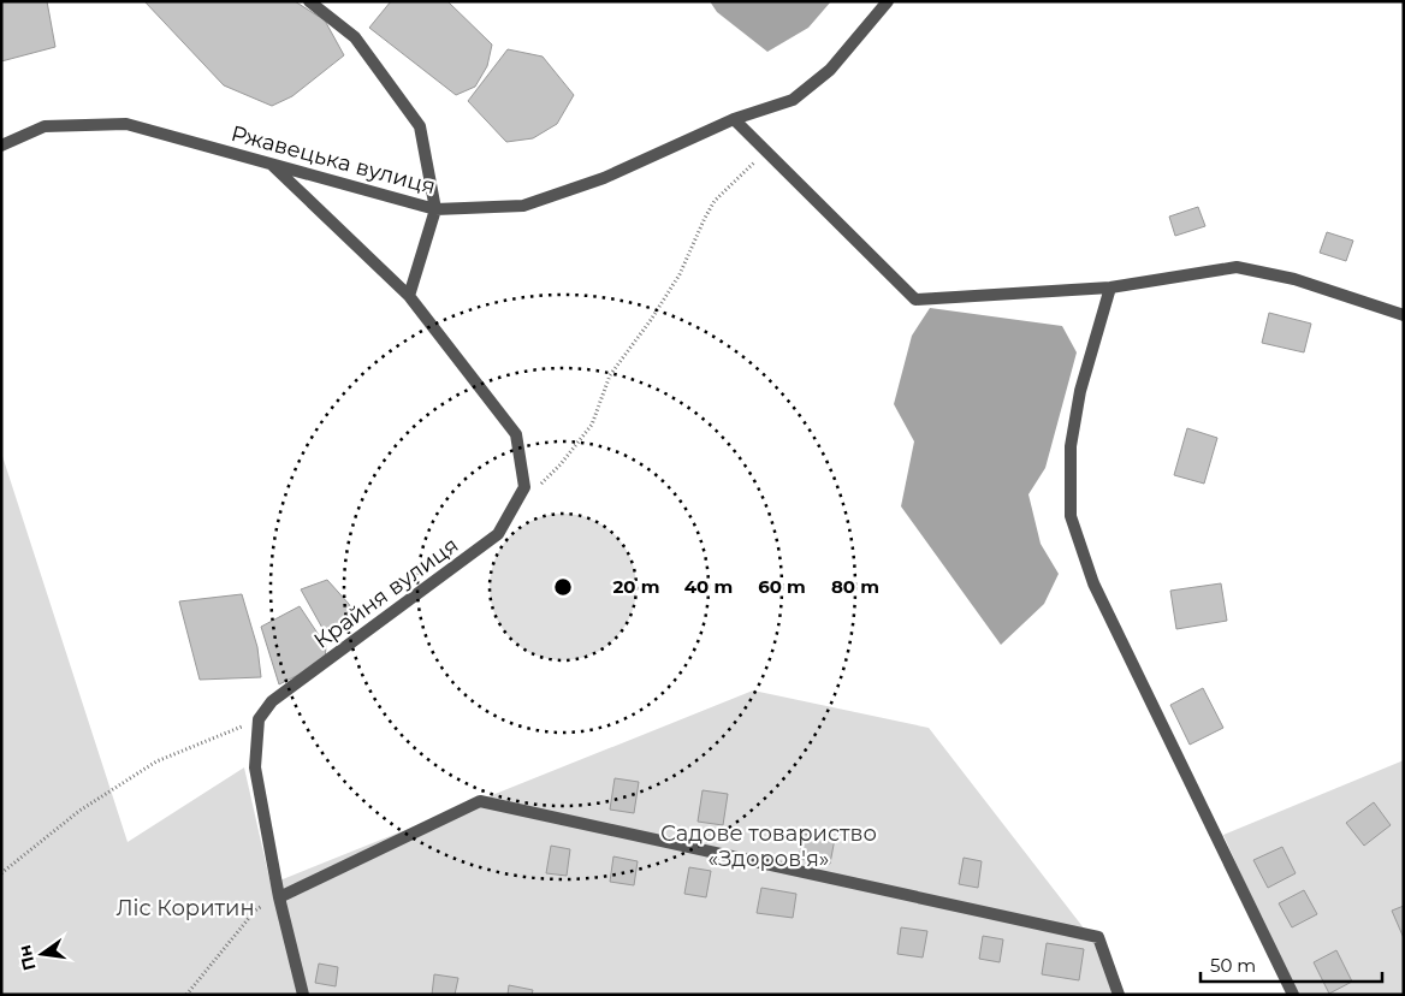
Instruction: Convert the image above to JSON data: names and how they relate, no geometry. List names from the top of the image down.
{
  "streets": {
    "street": ["Ржавецька вулиця", "Крайня вулиця"]
  },
  "parks": ["Садове товариство «Здоров'я»", "Ліс Коритин"],
  "scale_bar": "50 m",
  "north": "left",
  "rings": [
    "20 m",
    "40 m",
    "60 m",
    "80 m"
  ]
}
